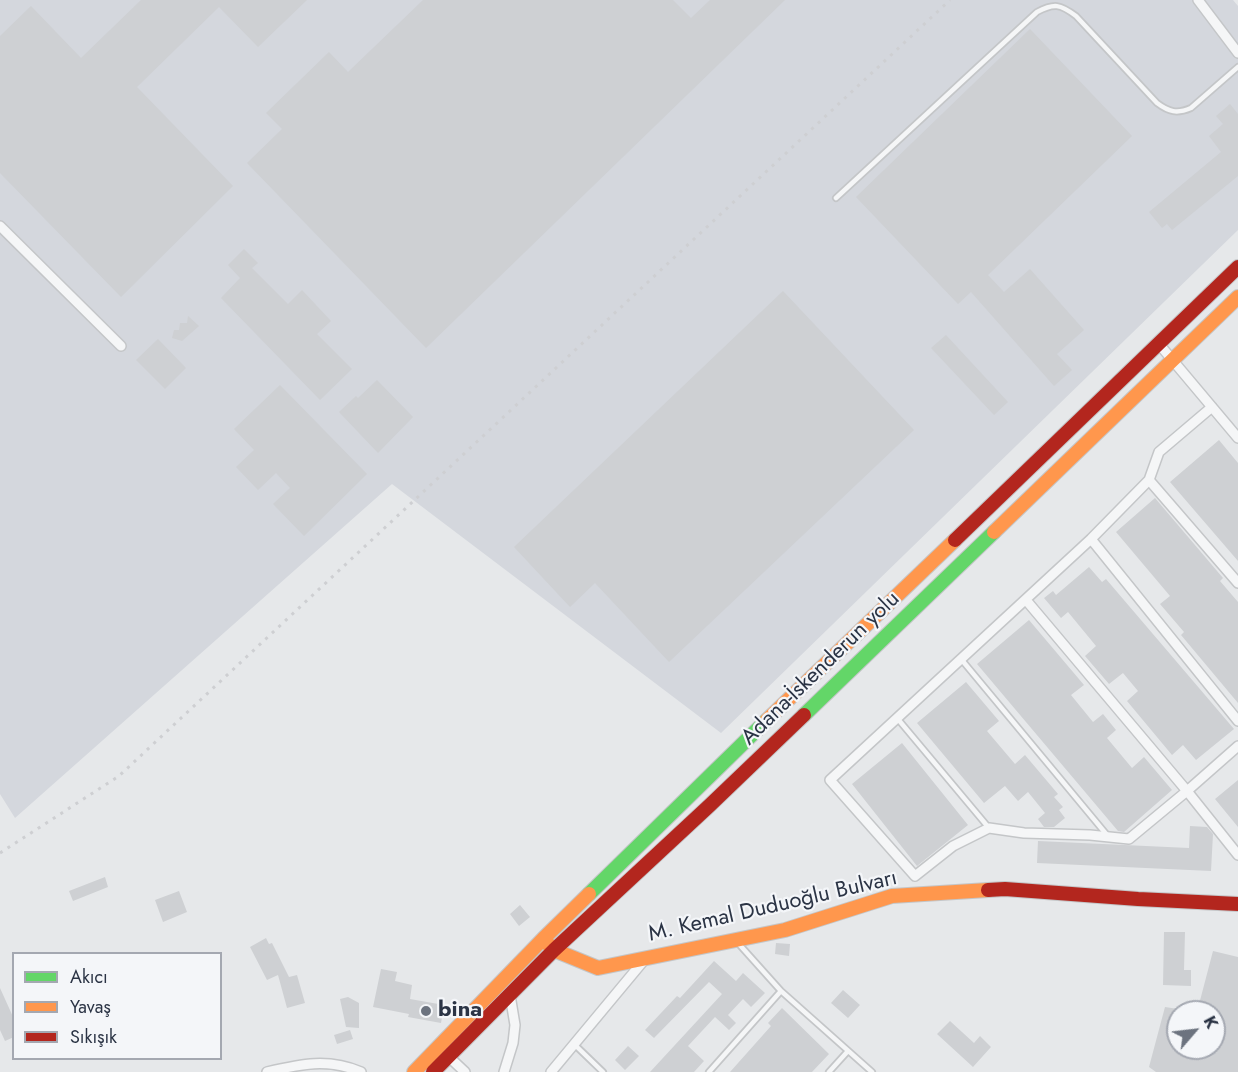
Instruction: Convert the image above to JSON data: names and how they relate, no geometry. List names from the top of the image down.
{
  "streets": {
    "main road": ["Adana-İskenderun yolu", "M. Kemal Duduoğlu Bulvarı"]
  },
  "crossings": [
    ["Adana-İskenderun yolu", "M. Kemal Duduoğlu Bulvarı"]
  ],
  "places": ["bina"],
  "legend": ["Akıcı", "Yavaş", "Sıkışık"],
  "north": "top right"
}
